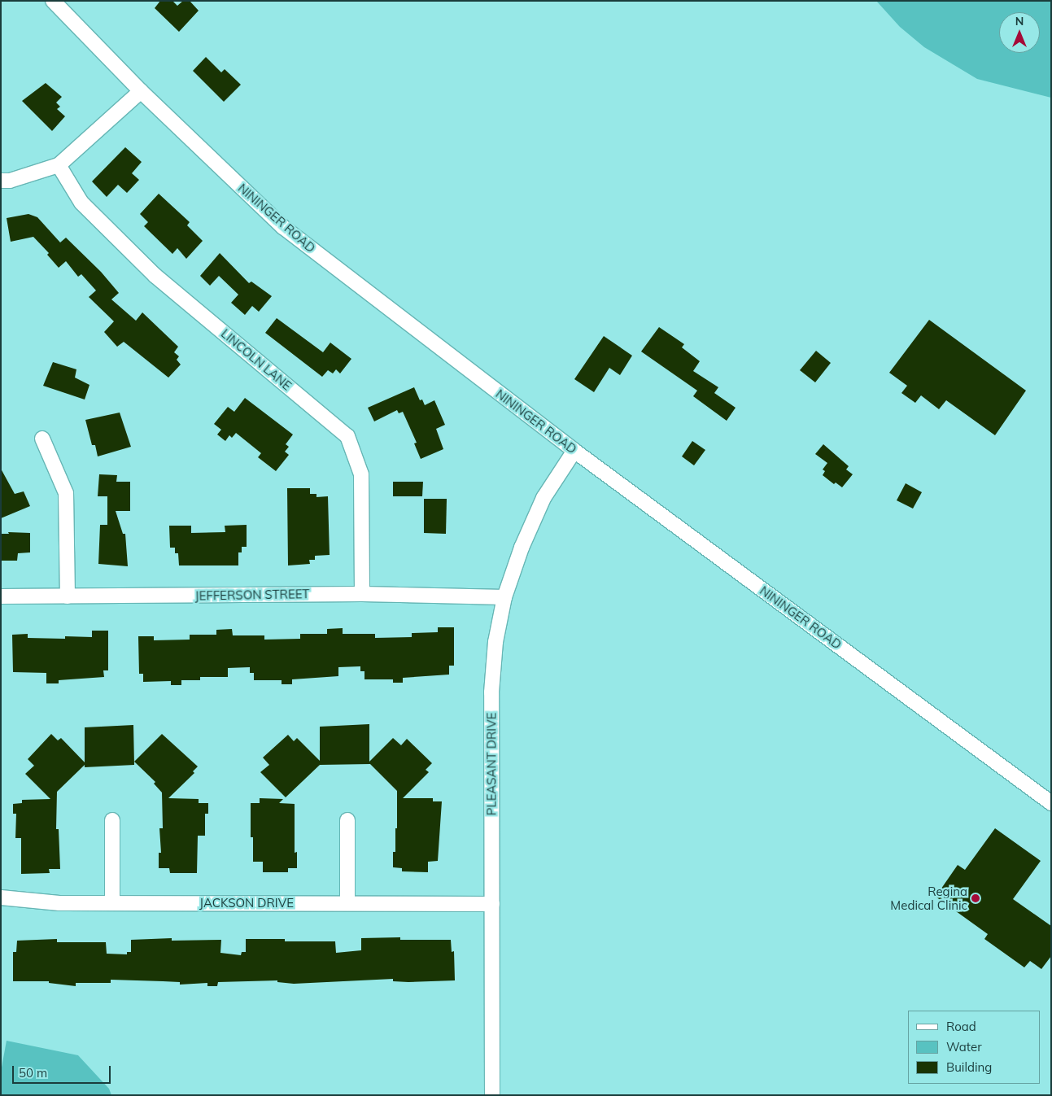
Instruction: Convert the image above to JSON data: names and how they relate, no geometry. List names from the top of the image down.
{
  "streets": {
    "street": [
      "NININGER ROAD",
      "LINCOLN LANE",
      "JEFFERSON STREET",
      "PLEASANT DRIVE",
      "JACKSON DRIVE"
    ]
  },
  "crossings": [
    ["NININGER ROAD", "PLEASANT DRIVE"],
    ["LINCOLN LANE", "JEFFERSON STREET"],
    ["JEFFERSON STREET", "PLEASANT DRIVE"],
    ["PLEASANT DRIVE", "JACKSON DRIVE"]
  ],
  "places": ["Regina Medical Clinic"],
  "legend": ["Road", "Water", "Building"],
  "scale_bar": "50 m",
  "north": "top"
}
